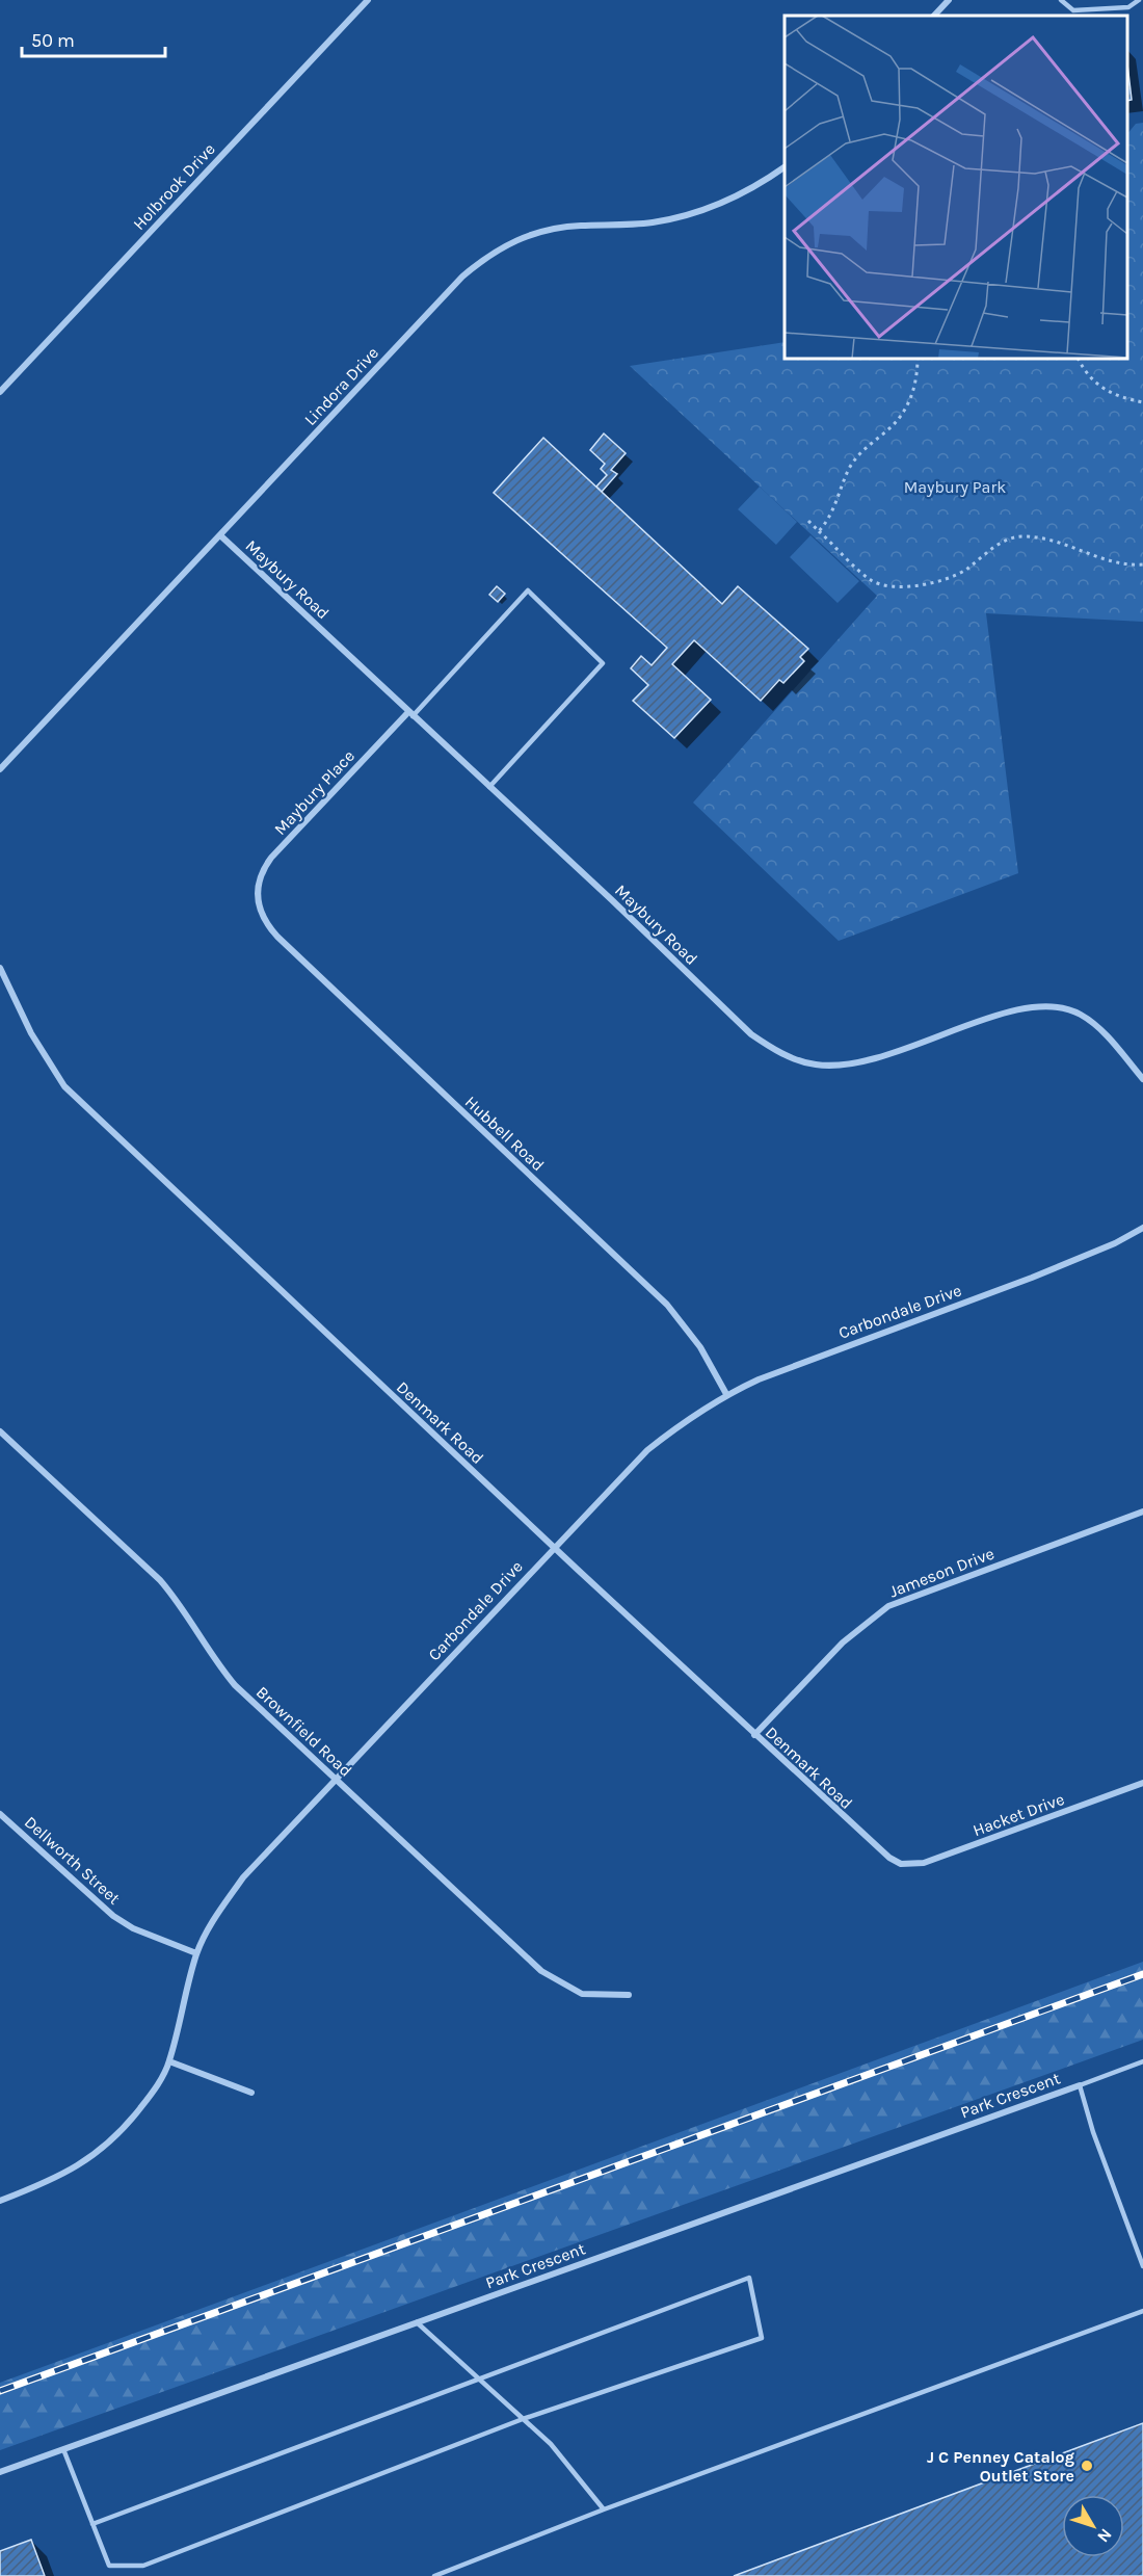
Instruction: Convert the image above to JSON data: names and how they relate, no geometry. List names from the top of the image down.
{
  "streets": {
    "street": [
      "Holbrook Drive",
      "Lindora Drive",
      "Maybury Road",
      "Maybury Place",
      "Hubbell Road",
      "Carbondale Drive",
      "Denmark Road",
      "Jameson Drive",
      "Brownfield Road",
      "Hacket Drive",
      "Dellworth Street",
      "Park Crescent"
    ]
  },
  "crossings": [
    ["Lindora Drive", "Maybury Road"],
    ["Maybury Road", "Maybury Place"],
    ["Maybury Place", "Hubbell Road"],
    ["Hubbell Road", "Carbondale Drive"],
    ["Carbondale Drive", "Denmark Road"],
    ["Carbondale Drive", "Brownfield Road"],
    ["Carbondale Drive", "Dellworth Street"],
    ["Denmark Road", "Jameson Drive"],
    ["Denmark Road", "Hacket Drive"]
  ],
  "parks": ["Maybury Park"],
  "places": ["J C Penney Catalog Outlet Store"],
  "scale_bar": "50 m",
  "north": "bottom right"
}
